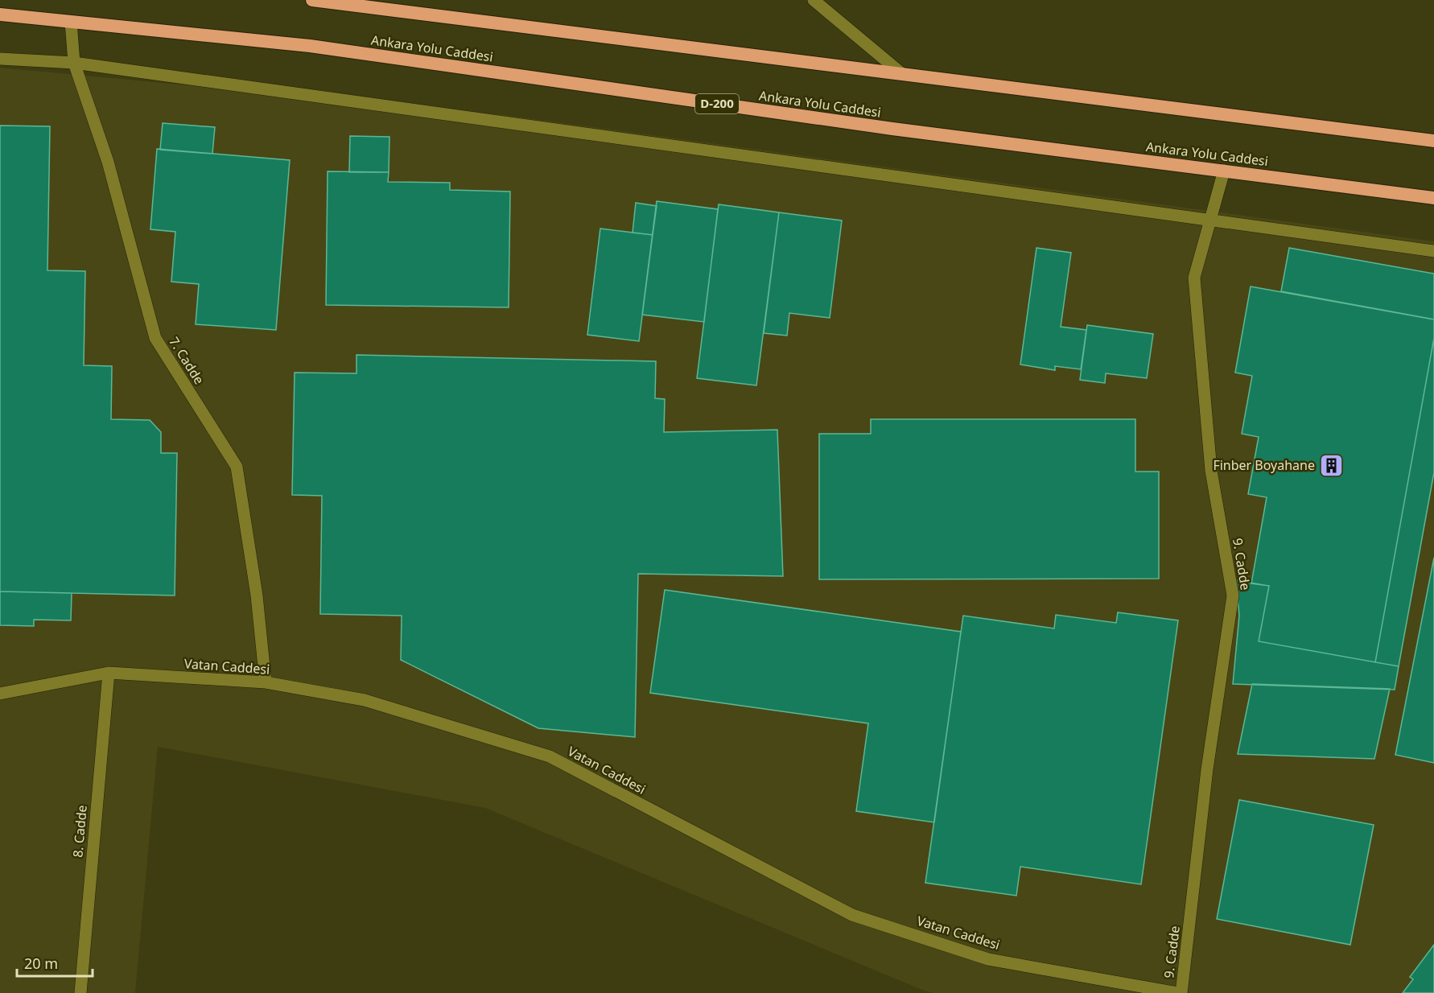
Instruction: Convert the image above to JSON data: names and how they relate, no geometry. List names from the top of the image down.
{
  "streets": {
    "highway": ["Ankara Yolu Caddesi", "D-200"],
    "lane": [
      "7. Cadde",
      "9. Cadde",
      "Vatan Caddesi",
      "8. Cadde"
    ]
  },
  "crossings": [
    ["Ankara Yolu Caddesi", "7. Cadde"],
    ["Ankara Yolu Caddesi", "9. Cadde"],
    ["7. Cadde", "Vatan Caddesi"],
    ["Vatan Caddesi", "8. Cadde"]
  ],
  "places": {
    "building": ["Finber Boyahane"]
  },
  "scale_bar": "20 m"
}
